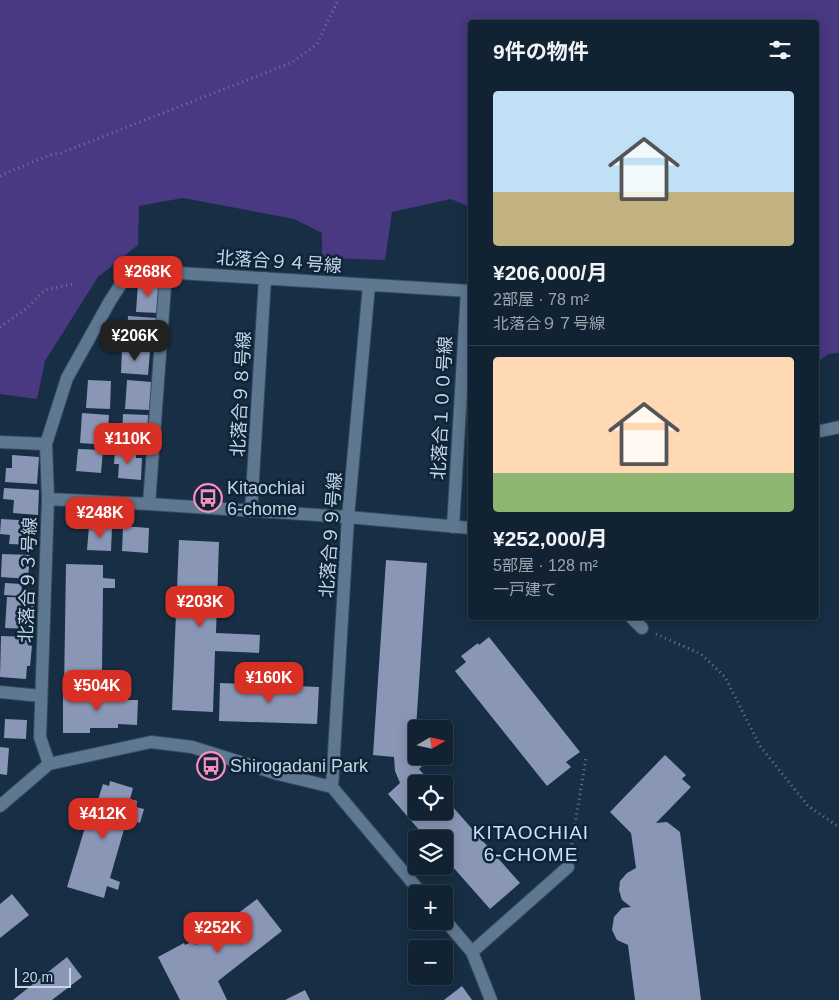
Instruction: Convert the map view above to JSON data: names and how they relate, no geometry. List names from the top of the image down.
{
  "streets": {
    "street": [
      "北落合９４号線",
      "北落合９８号線",
      "北落合１００号線",
      "北落合９９号線",
      "北落合９３号線"
    ]
  },
  "crossings": [
    ["北落合９４号線", "北落合９８号線"],
    ["北落合９４号線", "北落合１００号線"],
    ["北落合９４号線", "北落合９９号線"],
    ["北落合９８号線", "北落合９３号線"],
    ["北落合１００号線", "北落合９３号線"],
    ["北落合９９号線", "北落合９３号線"]
  ],
  "districts": ["KITAOCHIAI 6-CHOME"],
  "places": {
    "bus stop": ["Kitaochiai 6-chome", "Shirogadani Park"]
  },
  "scale_bar": "20 m",
  "north": "right",
  "page": {
    "heading": "9件の物件",
    "list": [
      {
        "name": "¥206,000/月",
        "note": "2部屋 · 78 m² · 北落合９７号線"
      },
      {
        "name": "¥252,000/月",
        "note": "5部屋 · 128 m² · 一戸建て"
      }
    ],
    "price": [
      "¥268K",
      "¥206K",
      "¥110K",
      "¥248K",
      "¥203K",
      "¥160K",
      "¥504K",
      "¥412K",
      "¥252K"
    ],
    "map_buttons": ["+", "−"],
    "scale": "20 m"
  }
}
